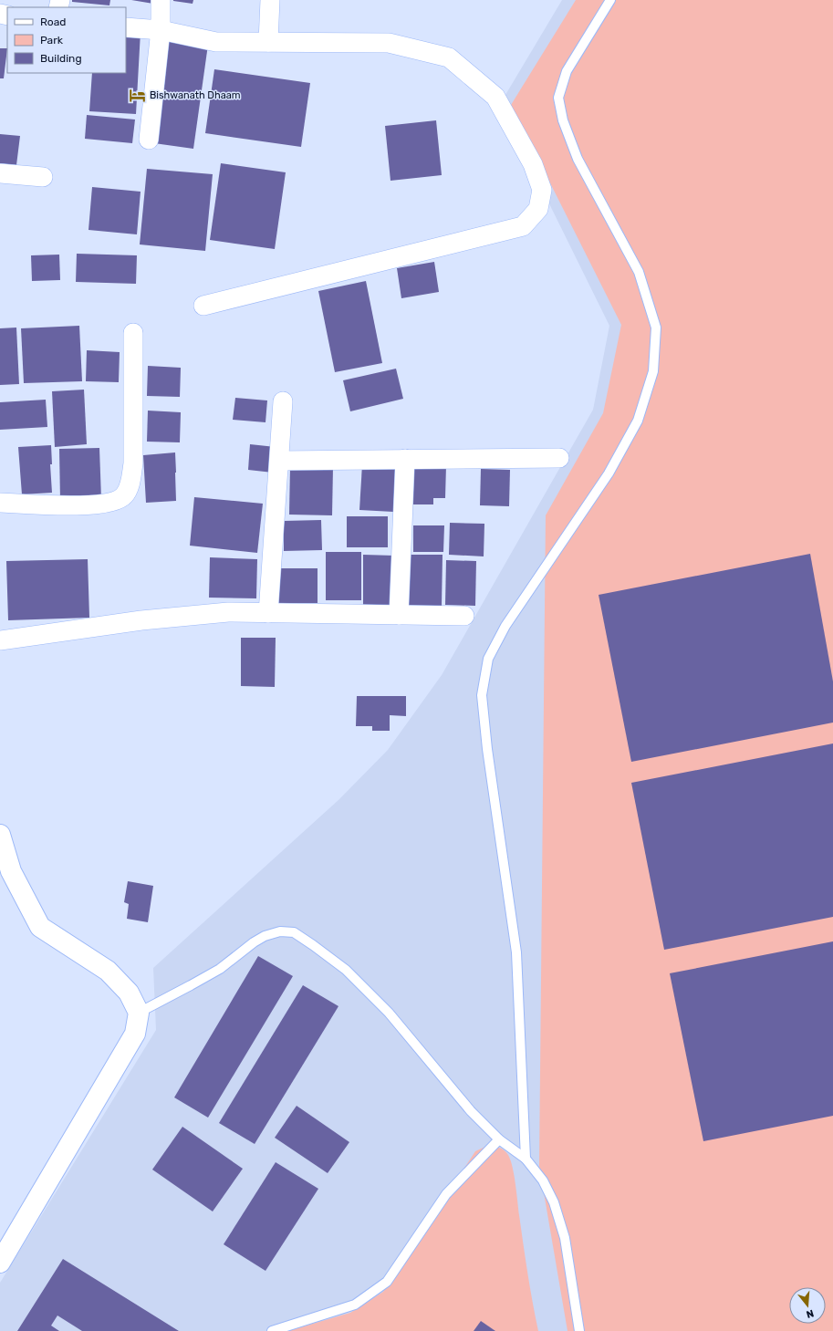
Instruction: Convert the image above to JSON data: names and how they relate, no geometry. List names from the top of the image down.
{
  "places": {
    "hotel": ["Bishwanath Dhaam"]
  },
  "legend": ["Road", "Park", "Building"],
  "north": "bottom"
}
